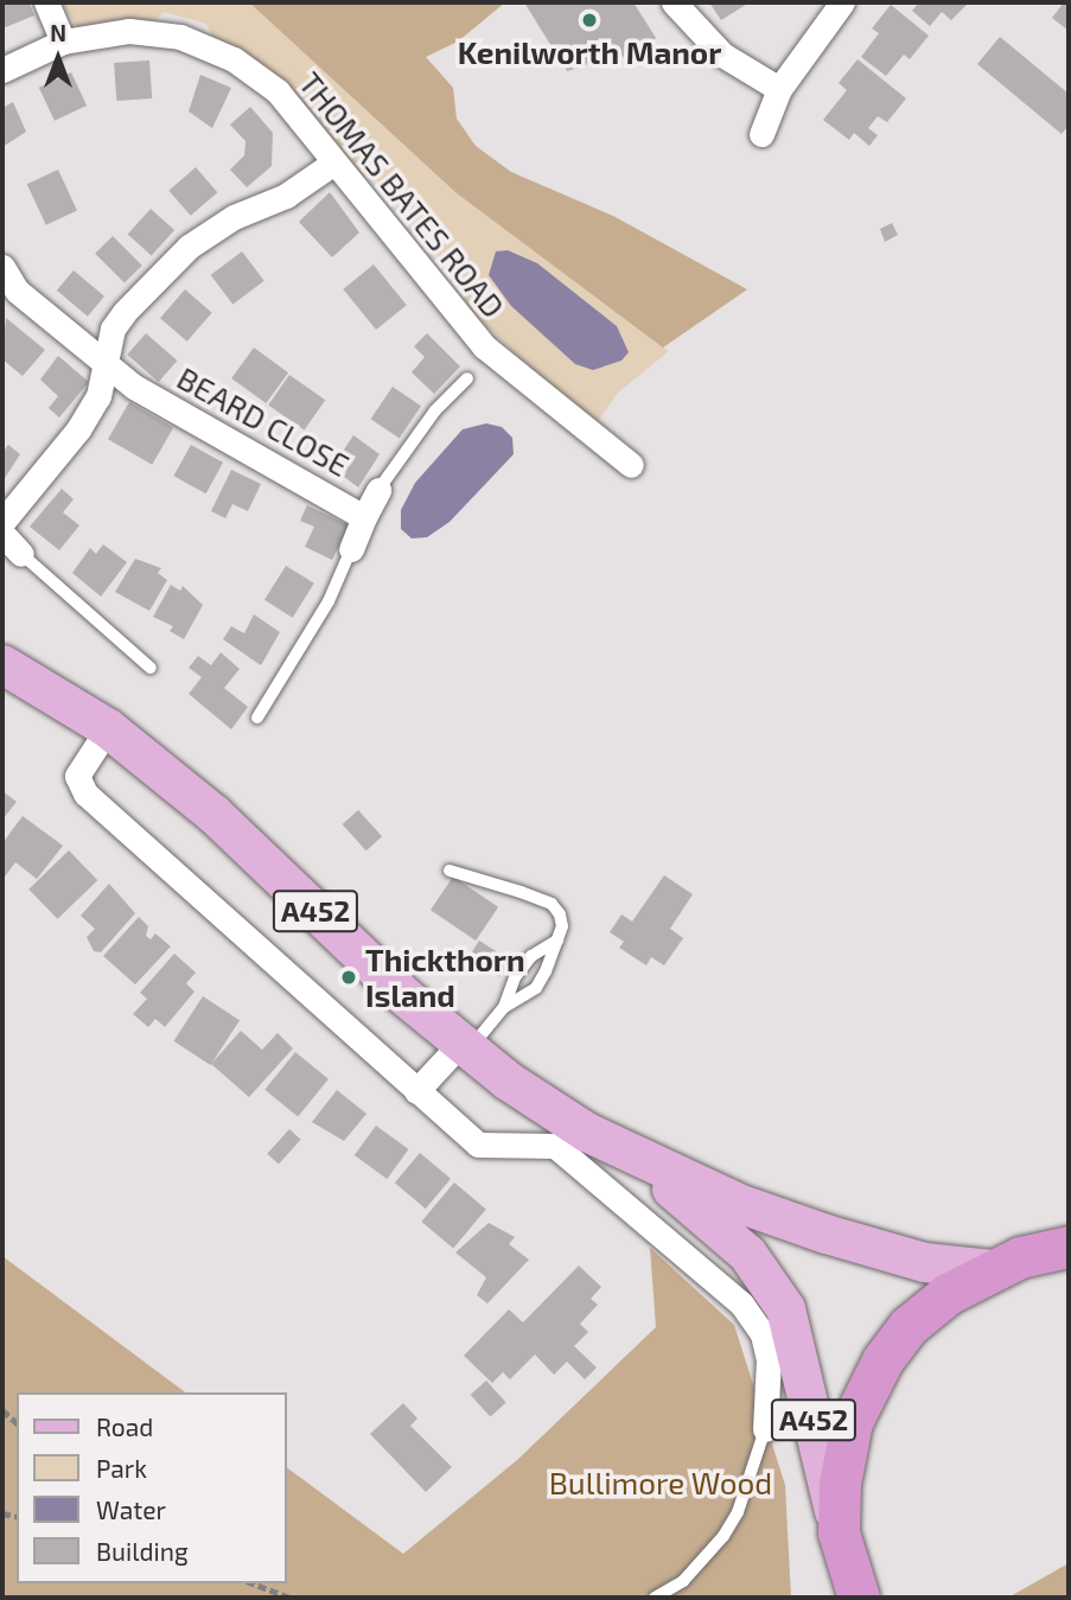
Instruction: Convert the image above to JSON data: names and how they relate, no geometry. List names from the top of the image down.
{
  "streets": {
    "main road": ["A452"],
    "street": ["THOMAS BATES ROAD", "BEARD CLOSE"]
  },
  "parks": ["Bullimore Wood"],
  "places": ["Kenilworth Manor", "Thickthorn Island"],
  "legend": [
    "Road",
    "Park",
    "Water",
    "Building"
  ],
  "north": "top"
}
